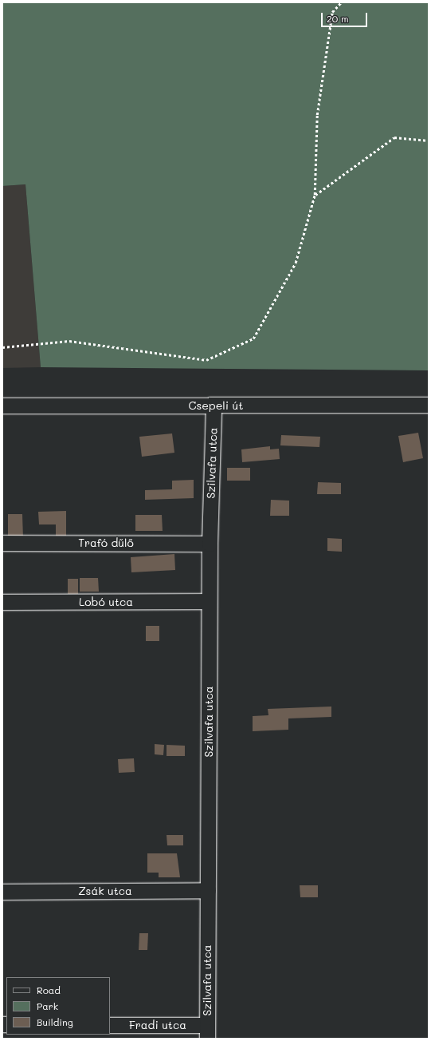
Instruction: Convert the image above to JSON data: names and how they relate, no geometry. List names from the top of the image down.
{
  "streets": {
    "street": [
      "Csepeli út",
      "Szilvafa utca",
      "Trafó dűlő",
      "Lobó utca",
      "Zsák utca",
      "Fradi utca"
    ]
  },
  "crossings": [
    ["Csepeli út", "Szilvafa utca"],
    ["Szilvafa utca", "Trafó dűlő"],
    ["Szilvafa utca", "Lobó utca"],
    ["Szilvafa utca", "Zsák utca"],
    ["Szilvafa utca", "Fradi utca"]
  ],
  "legend": ["Road", "Park", "Building"],
  "scale_bar": "20 m"
}
